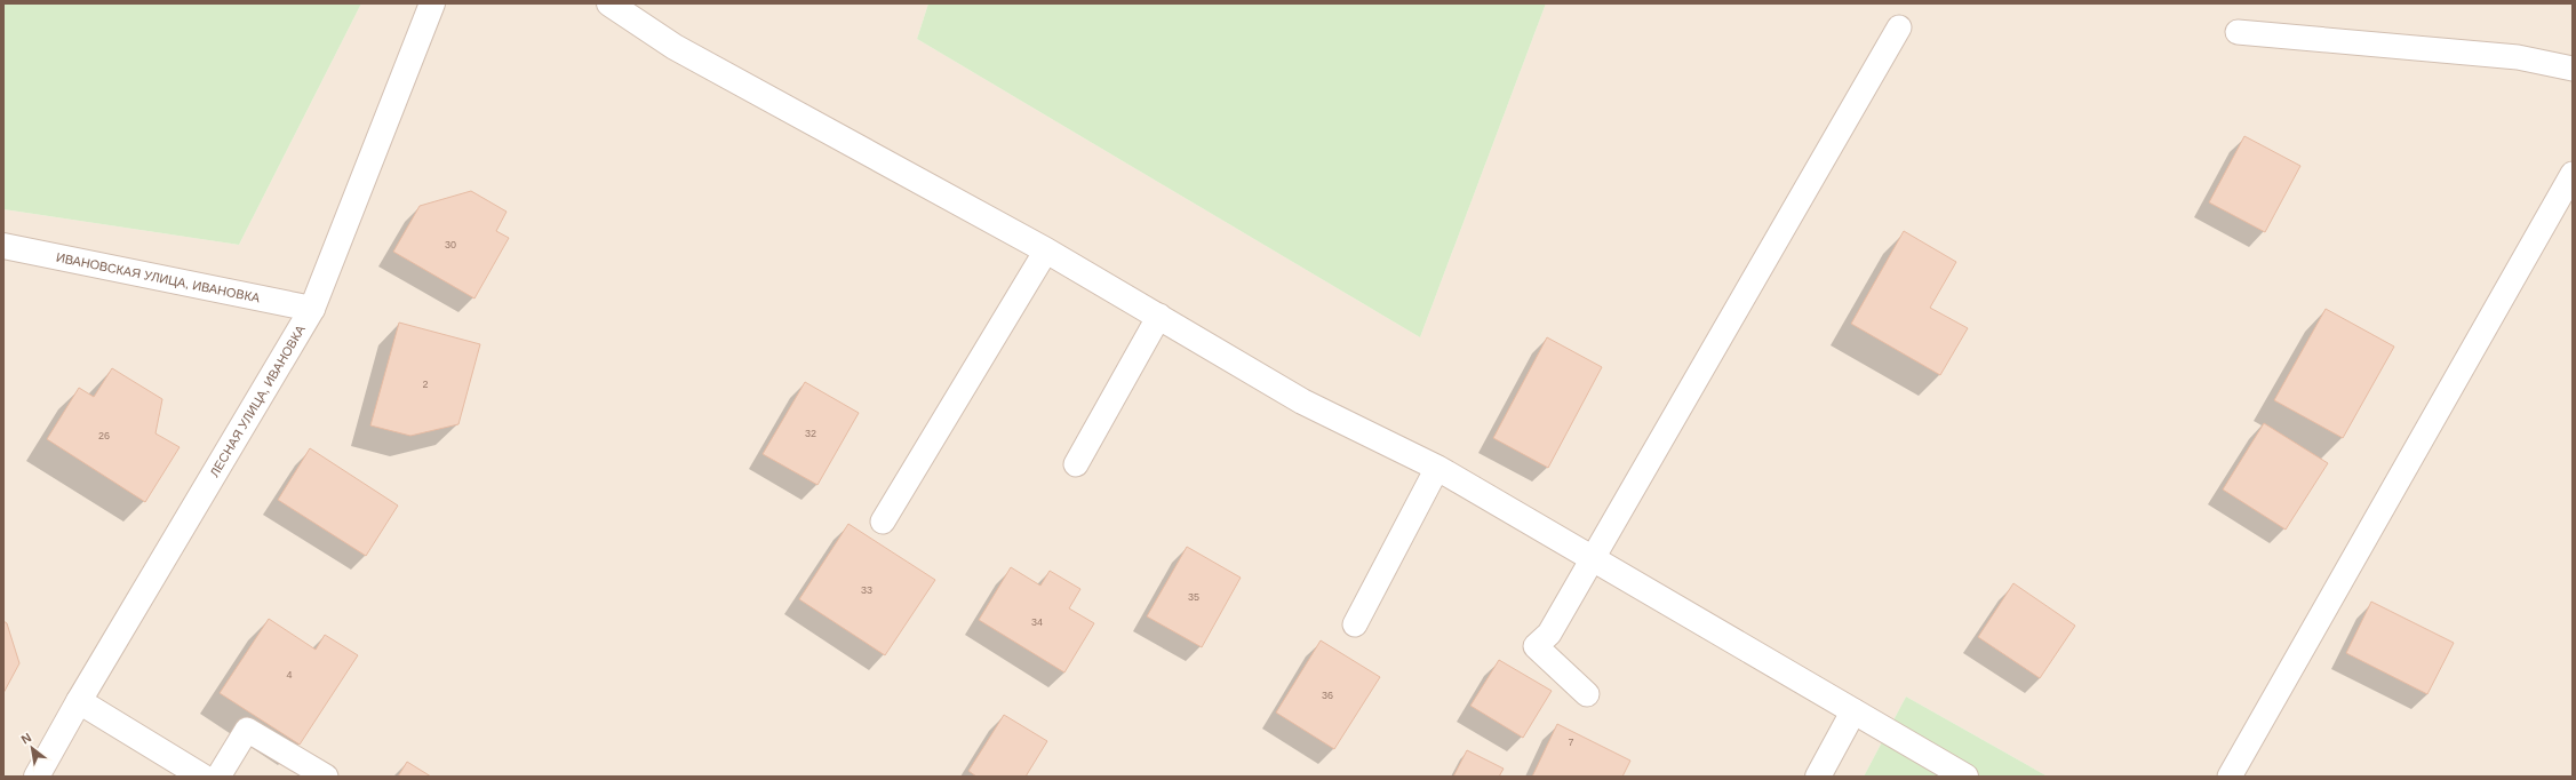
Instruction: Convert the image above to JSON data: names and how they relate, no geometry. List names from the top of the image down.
{
  "streets": {
    "street": ["ИВАНОВСКАЯ УЛИЦА, ИВАНОВКА", "ЛЕСНАЯ УЛИЦА, ИВАНОВКА"]
  },
  "crossings": [
    ["ИВАНОВСКАЯ УЛИЦА, ИВАНОВКА", "ЛЕСНАЯ УЛИЦА, ИВАНОВКА"]
  ],
  "house_numbers": [
    "30",
    "2",
    "32",
    "26",
    "33",
    "35",
    "34",
    "4",
    "36",
    "7"
  ],
  "north": "top left"
}
